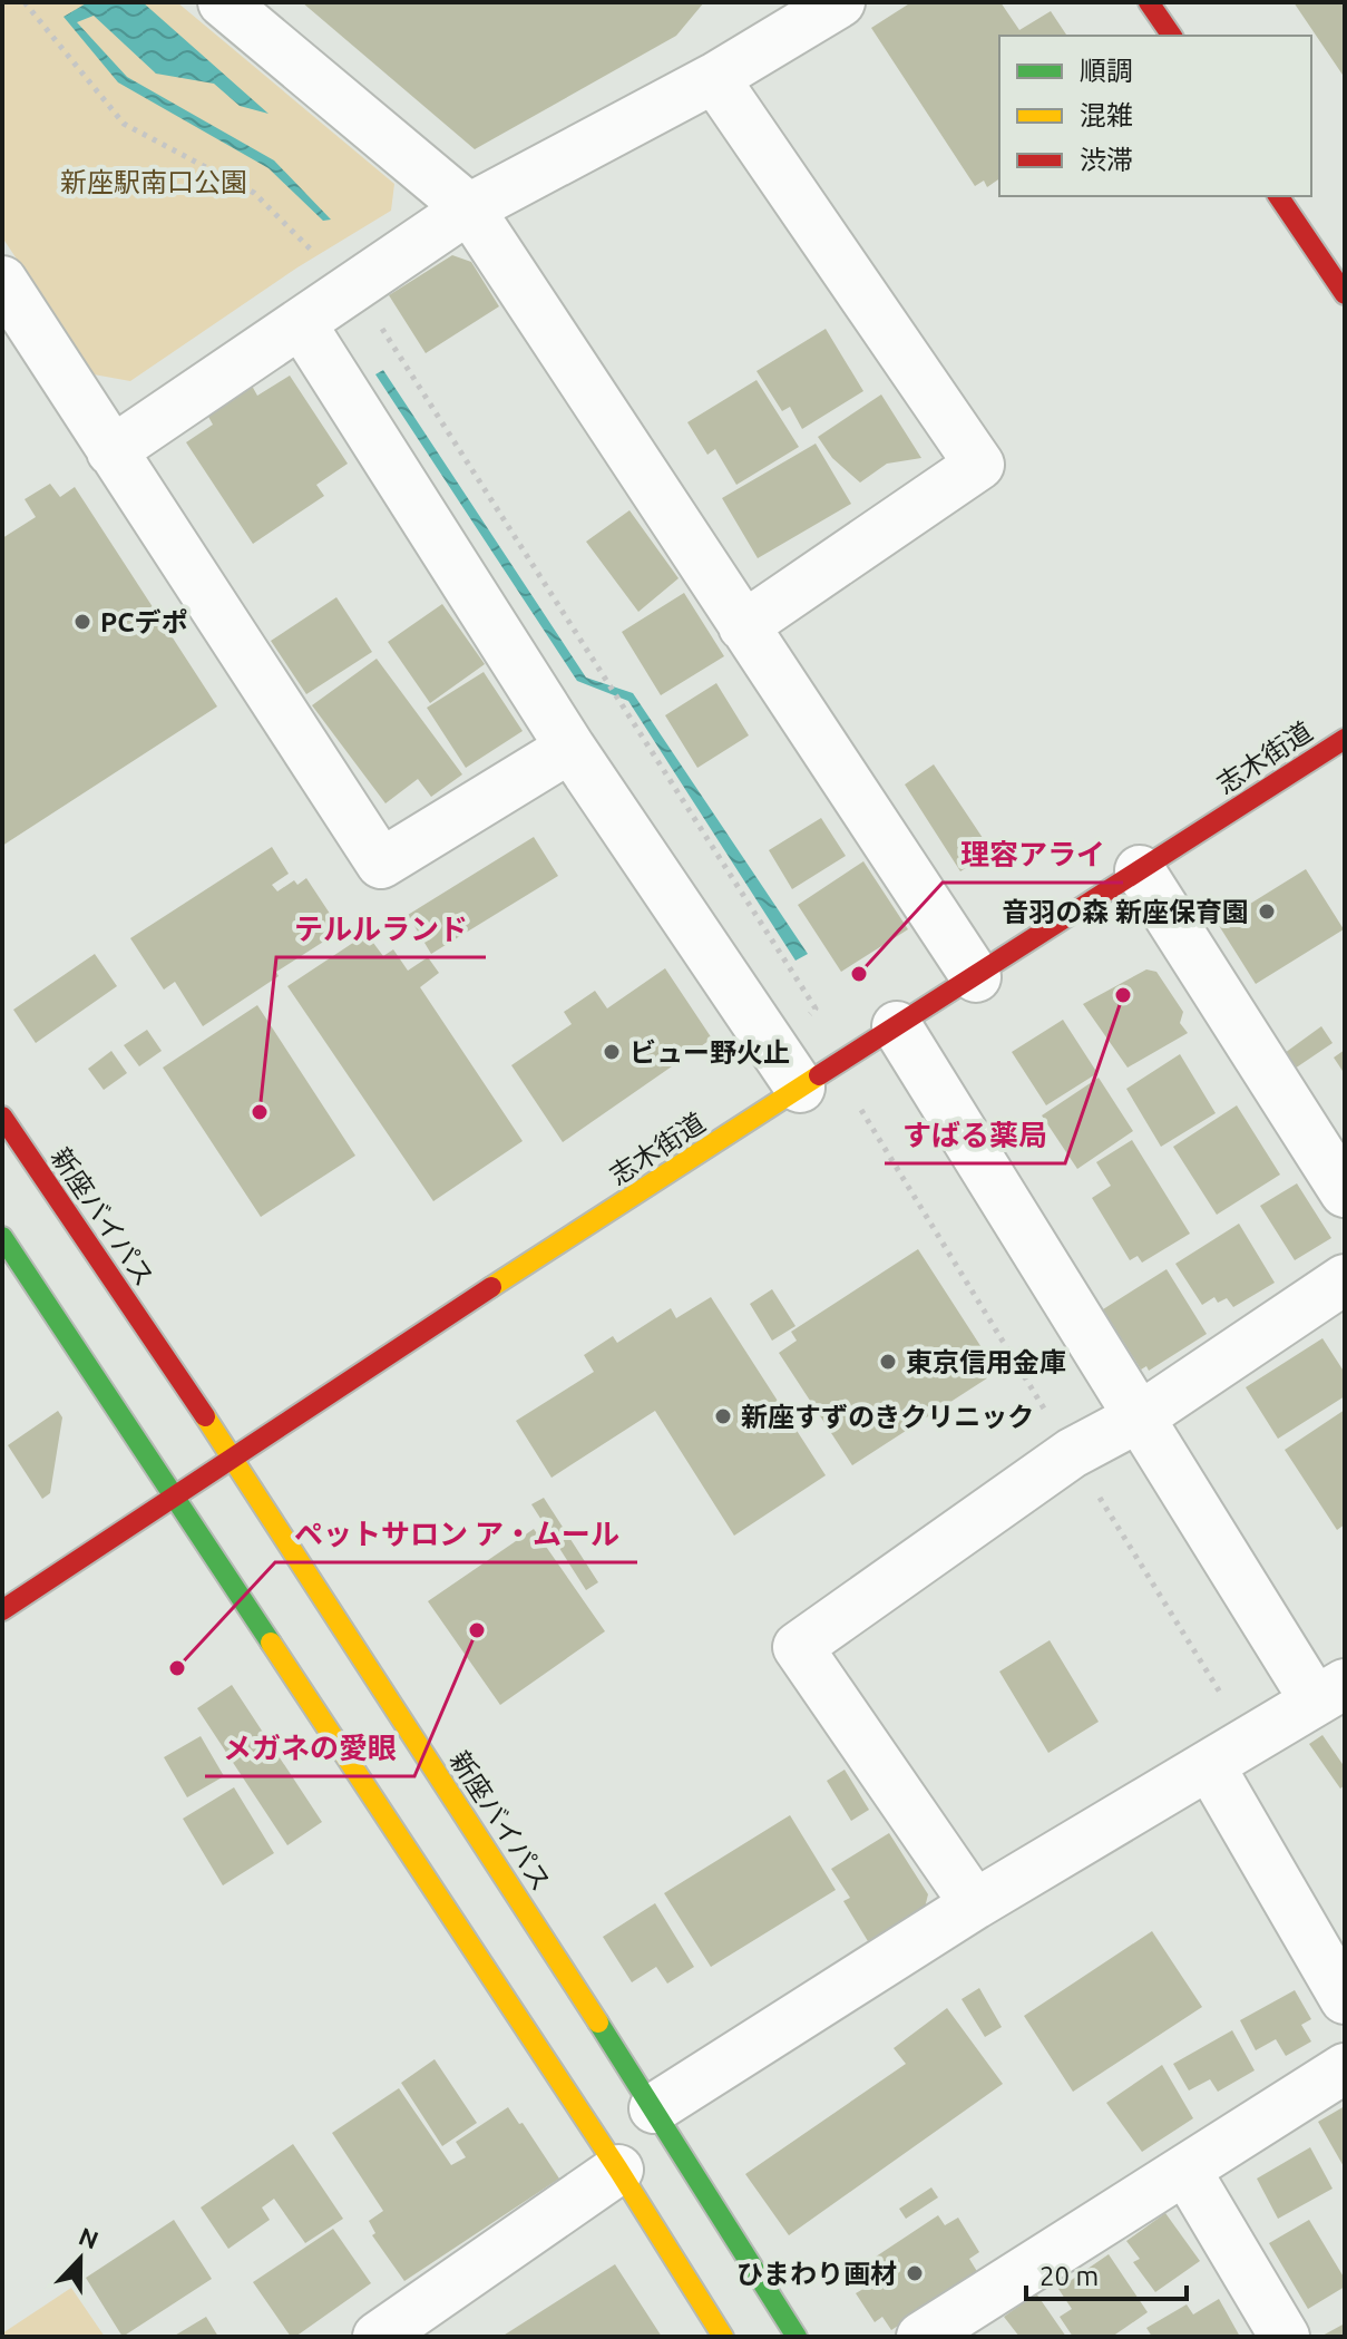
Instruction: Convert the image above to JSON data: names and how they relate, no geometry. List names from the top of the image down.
{
  "streets": {
    "main road": ["志木街道", "新座バイパス"]
  },
  "crossings": [
    ["志木街道", "新座バイパス"]
  ],
  "parks": ["新座駅南口公園"],
  "places": [
    "PCデポ",
    "音羽の森 新座保育園",
    "理容アライ",
    "すばる薬局",
    "ビュー野火止",
    "テルルランド",
    "東京信用金庫",
    "新座すずのきクリニック",
    "メガネの愛眼",
    "ペットサロン ア・ムール",
    "ひまわり画材"
  ],
  "legend": ["順調", "混雑", "渋滞"],
  "scale_bar": "20 m",
  "north": "top"
}
